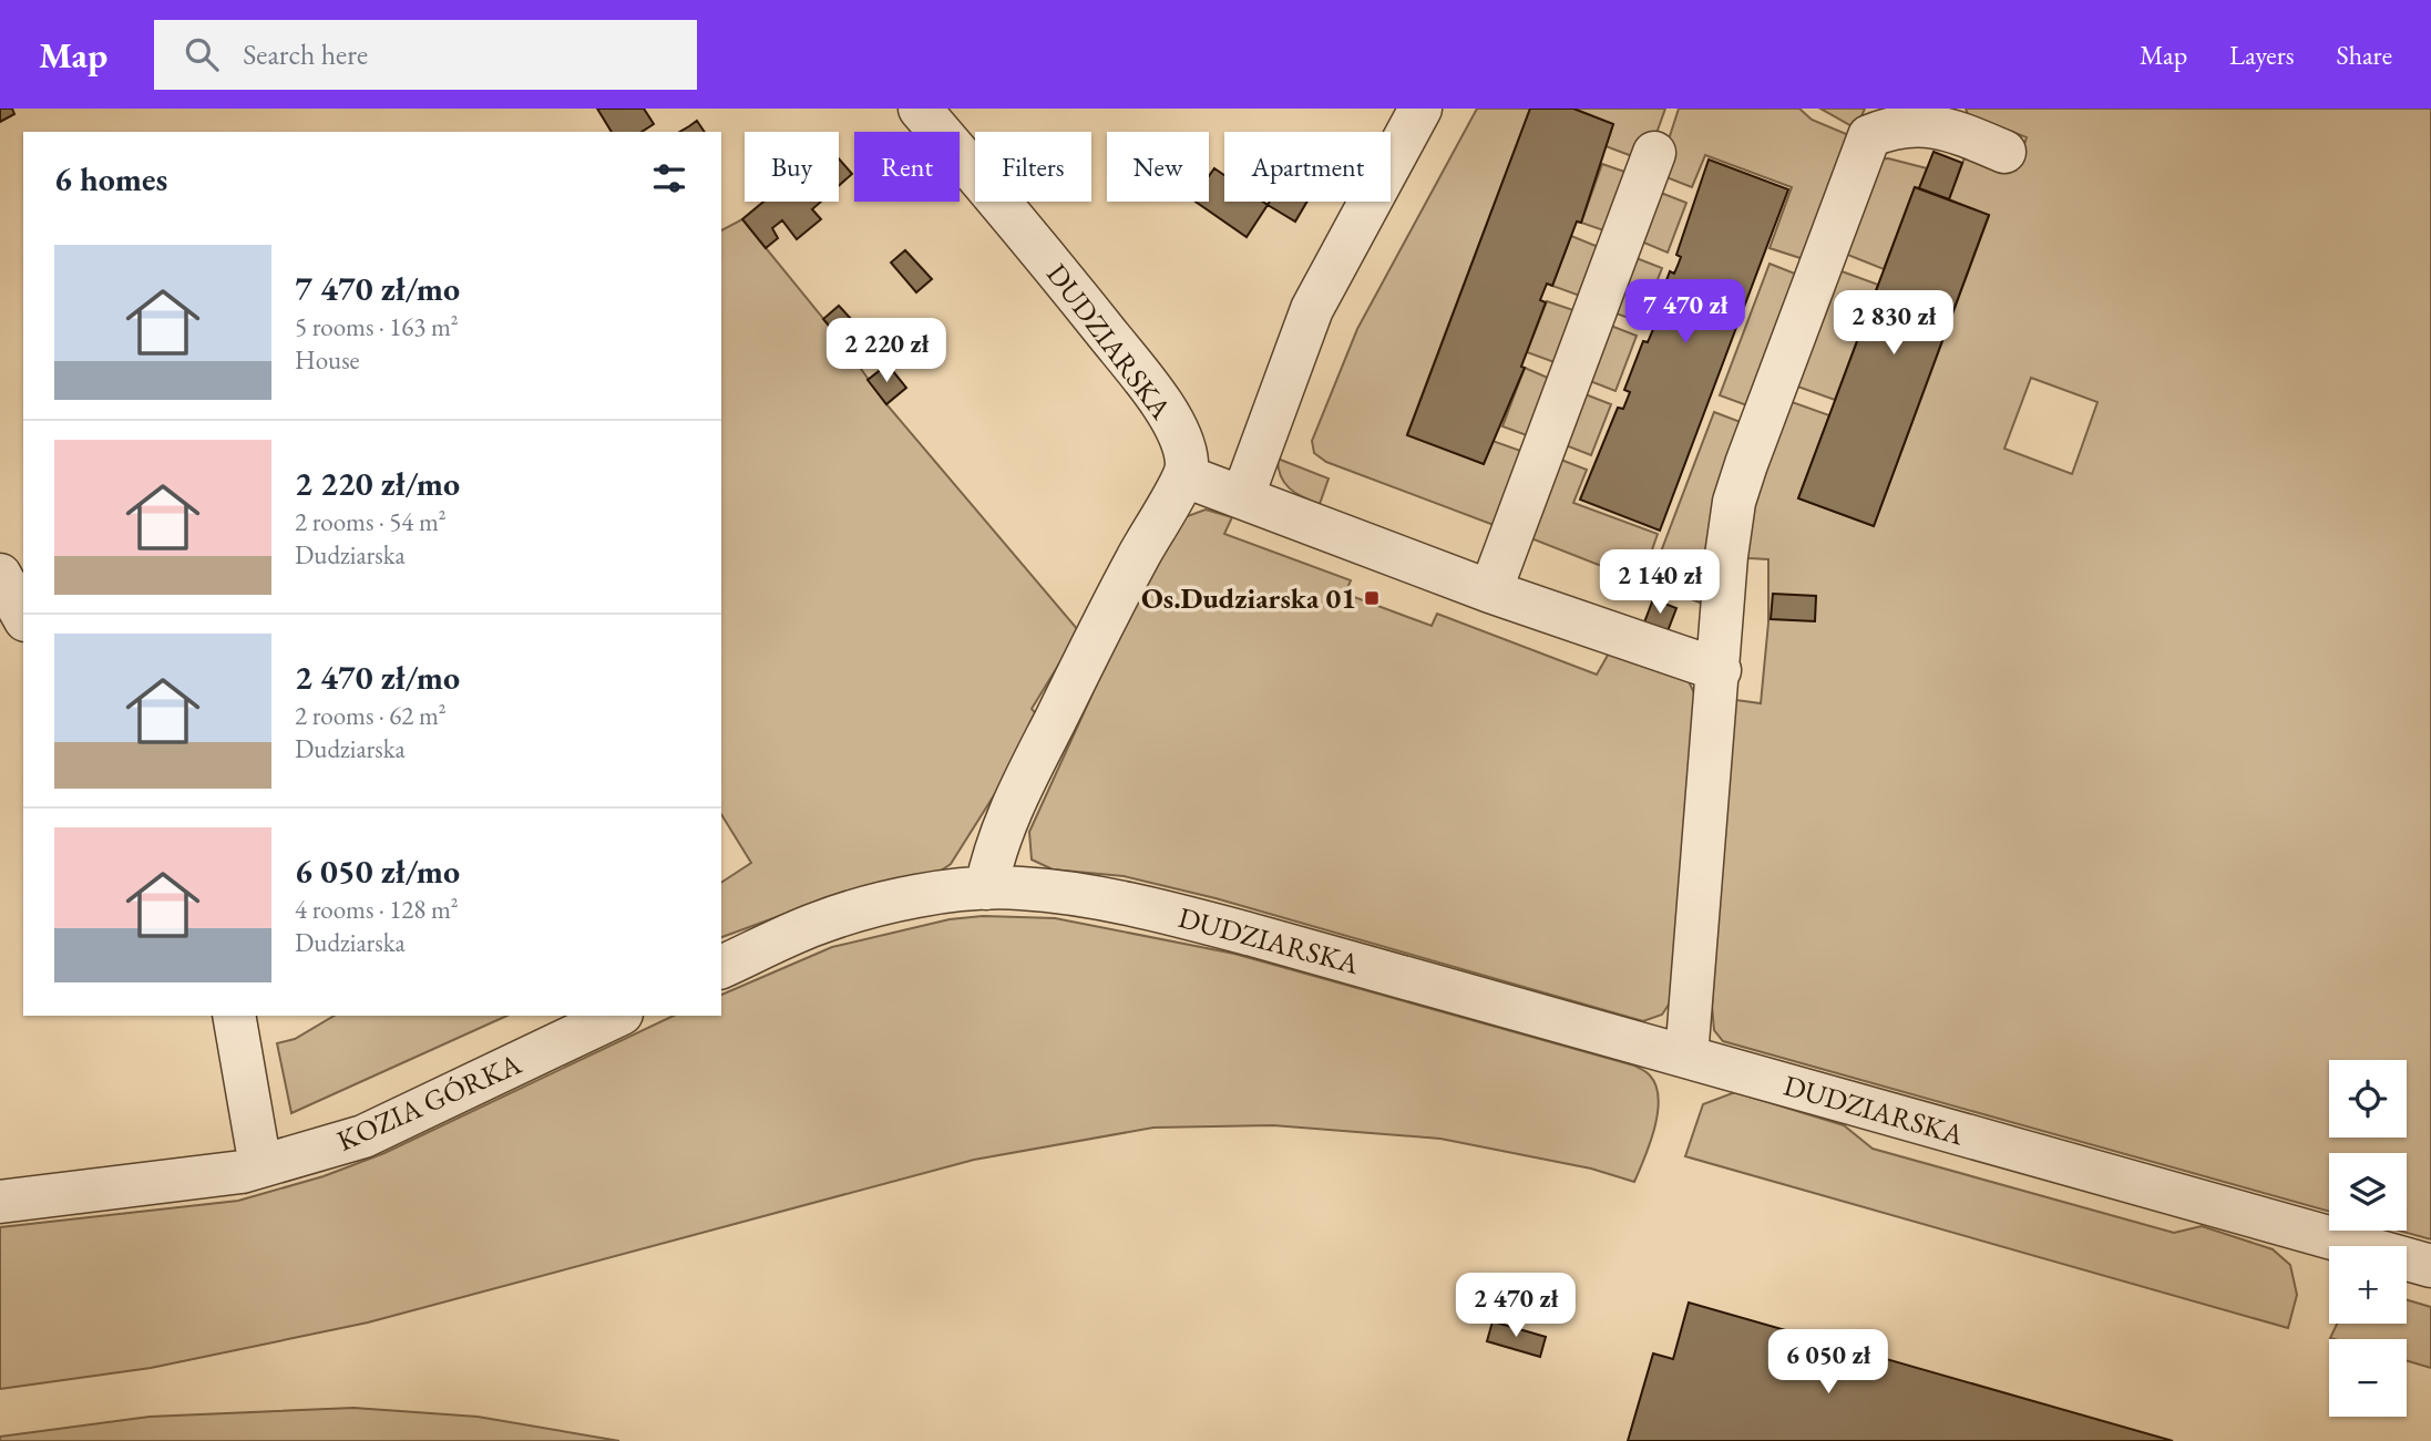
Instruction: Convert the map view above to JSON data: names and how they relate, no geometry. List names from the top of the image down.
{
  "streets": {
    "street": ["DUDZIARSKA", "KOZIA GÓRKA"]
  },
  "places": {
    "transit": ["Os.Dudziarska 01"]
  },
  "page": {
    "header": "Map",
    "search": "Search here",
    "nav": ["Map", "Layers", "Share"],
    "chip": [
      "Buy",
      "Rent",
      "Filters",
      "New",
      "Apartment"
    ],
    "heading": "6 homes",
    "list": [
      {
        "name": "7 470 zł/mo",
        "note": "5 rooms · 163 m² · House"
      },
      {
        "name": "2 220 zł/mo",
        "note": "2 rooms · 54 m² · Dudziarska"
      },
      {
        "name": "2 470 zł/mo",
        "note": "2 rooms · 62 m² · Dudziarska"
      },
      {
        "name": "6 050 zł/mo",
        "note": "4 rooms · 128 m² · Dudziarska"
      }
    ],
    "price": [
      "7 470 zł",
      "2 830 zł",
      "2 220 zł",
      "2 140 zł",
      "2 470 zł",
      "6 050 zł"
    ],
    "map_buttons": ["+", "−"]
  }
}
